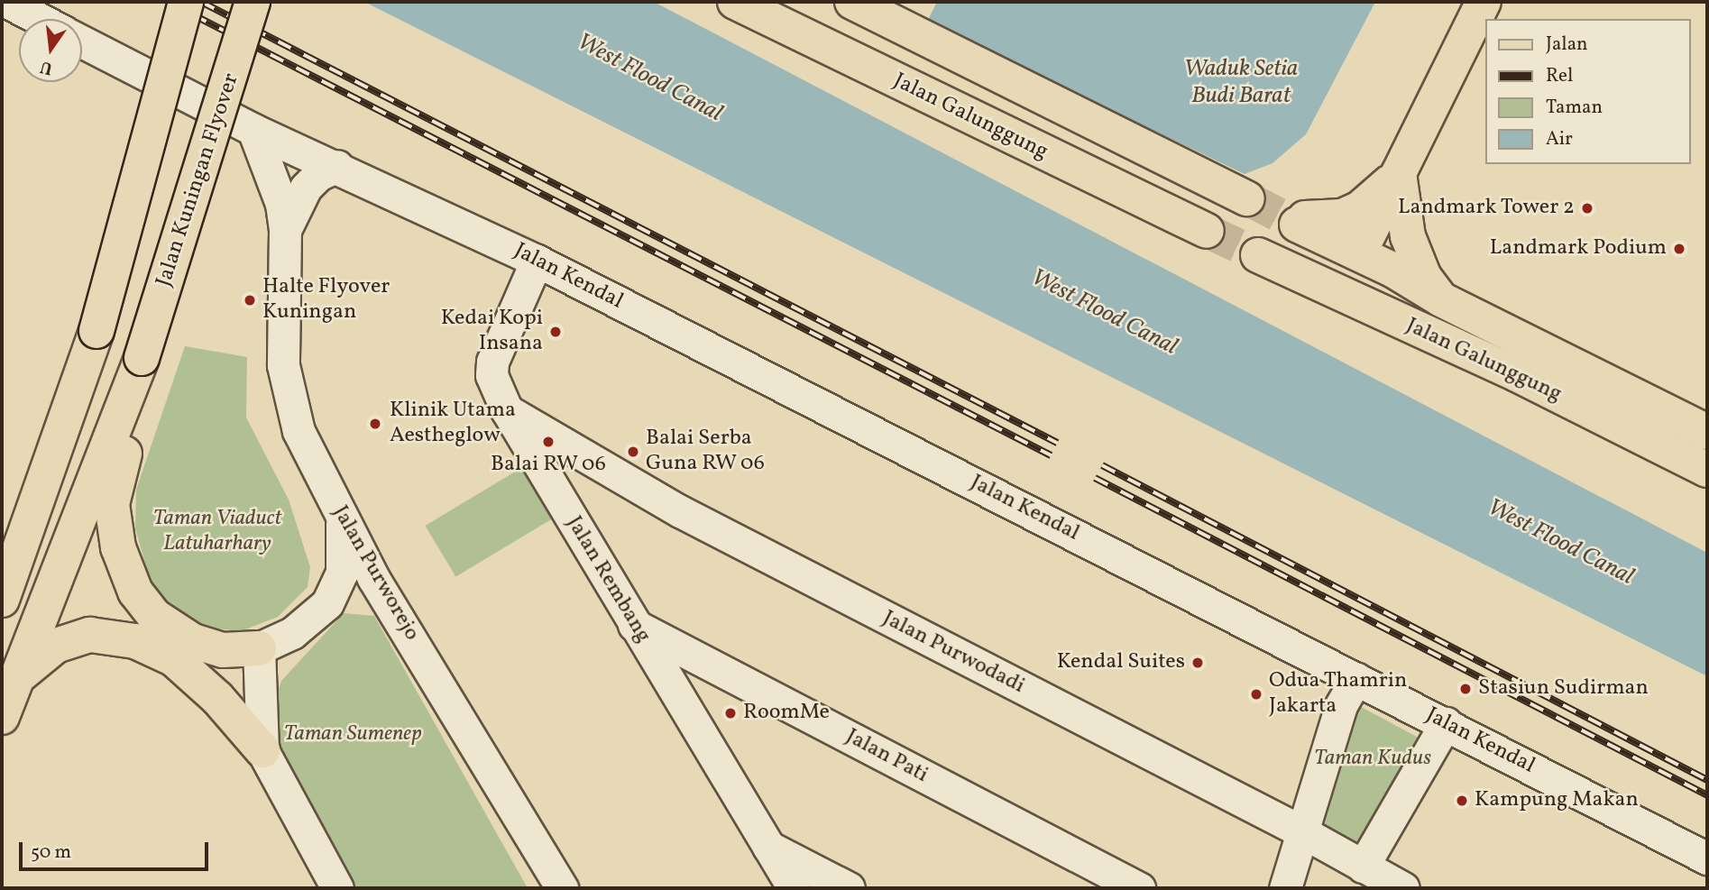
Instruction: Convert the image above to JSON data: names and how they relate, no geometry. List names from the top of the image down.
{
  "streets": {
    "main road": ["Jalan Galunggung", "Jalan Kuningan Flyover"],
    "street": [
      "Jalan Kendal",
      "Jalan Purworejo",
      "Jalan Rembang",
      "Jalan Purwodadi",
      "Jalan Pati"
    ]
  },
  "crossings": [
    ["Jalan Kendal", "Jalan Purworejo"],
    ["Jalan Kendal", "Jalan Rembang"],
    ["Jalan Rembang", "Jalan Purwodadi"],
    ["Jalan Rembang", "Jalan Pati"]
  ],
  "water": ["Waduk Setia Budi Barat", "West Flood Canal"],
  "parks": ["Taman Viaduct Latuharhary", "Taman Sumenep", "Taman Kudus"],
  "places": [
    "Landmark Tower 2",
    "Landmark Podium",
    "Halte Flyover Kuningan",
    "Kedai Kopi Insana",
    "Klinik Utama Aestheglow",
    "Balai RW 06",
    "Balai Serba Guna RW 06",
    "Kendal Suites",
    "Stasiun Sudirman",
    "Odua Thamrin Jakarta",
    "RoomMe",
    "Kampung Makan"
  ],
  "legend": [
    "Jalan",
    "Rel",
    "Taman",
    "Air"
  ],
  "scale_bar": "50 m",
  "north": "bottom"
}
